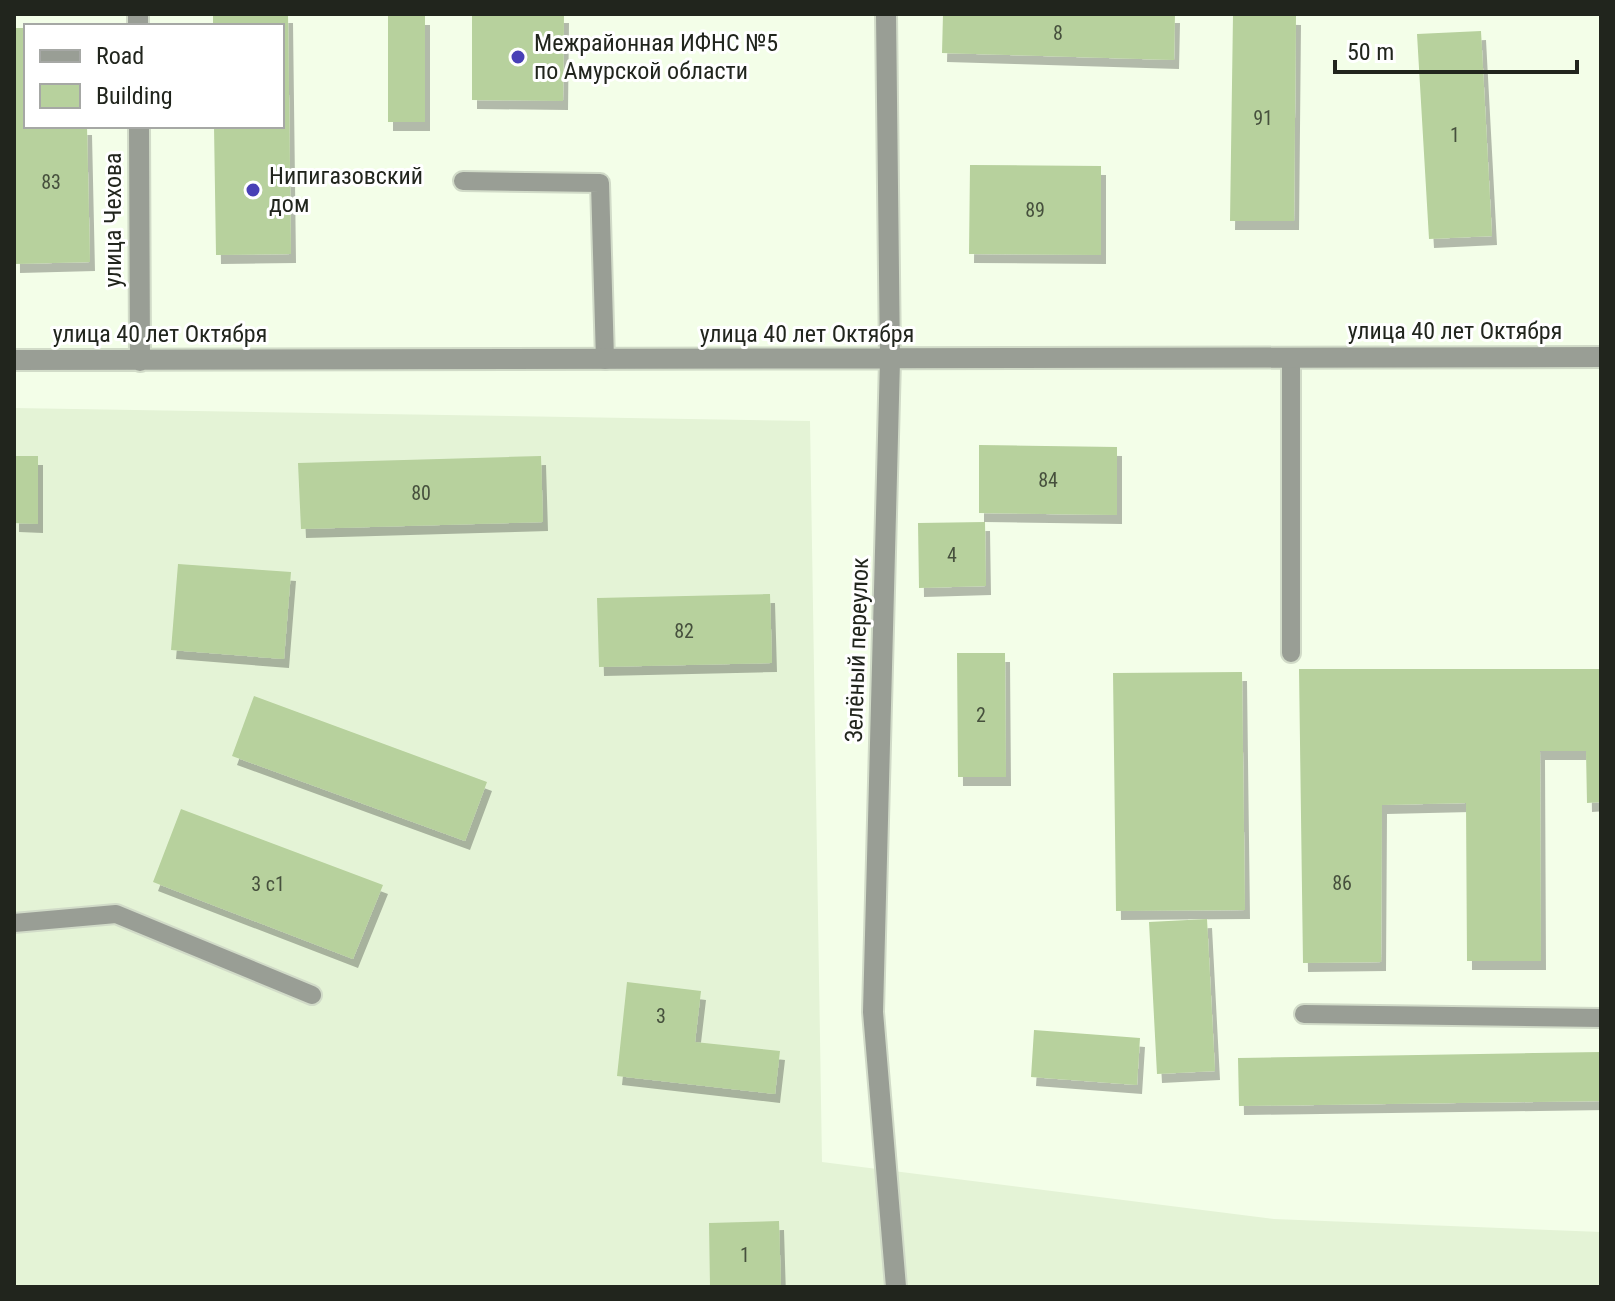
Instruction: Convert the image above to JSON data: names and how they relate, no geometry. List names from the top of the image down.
{
  "streets": {
    "street": ["улица Чехова", "улица 40 лет Октября", "Зелёный переулок"]
  },
  "crossings": [
    ["улица Чехова", "улица 40 лет Октября"],
    ["улица 40 лет Октября", "Зелёный переулок"]
  ],
  "places": ["Межрайонная ИФНС №5 по Амурской области", "Нипигазовский дом"],
  "house_numbers": [
    "8",
    "91",
    "1",
    "83",
    "89",
    "84",
    "80",
    "4",
    "82",
    "2",
    "86",
    "3 с1",
    "3",
    "1"
  ],
  "legend": ["Road", "Building"],
  "scale_bar": "50 m"
}
